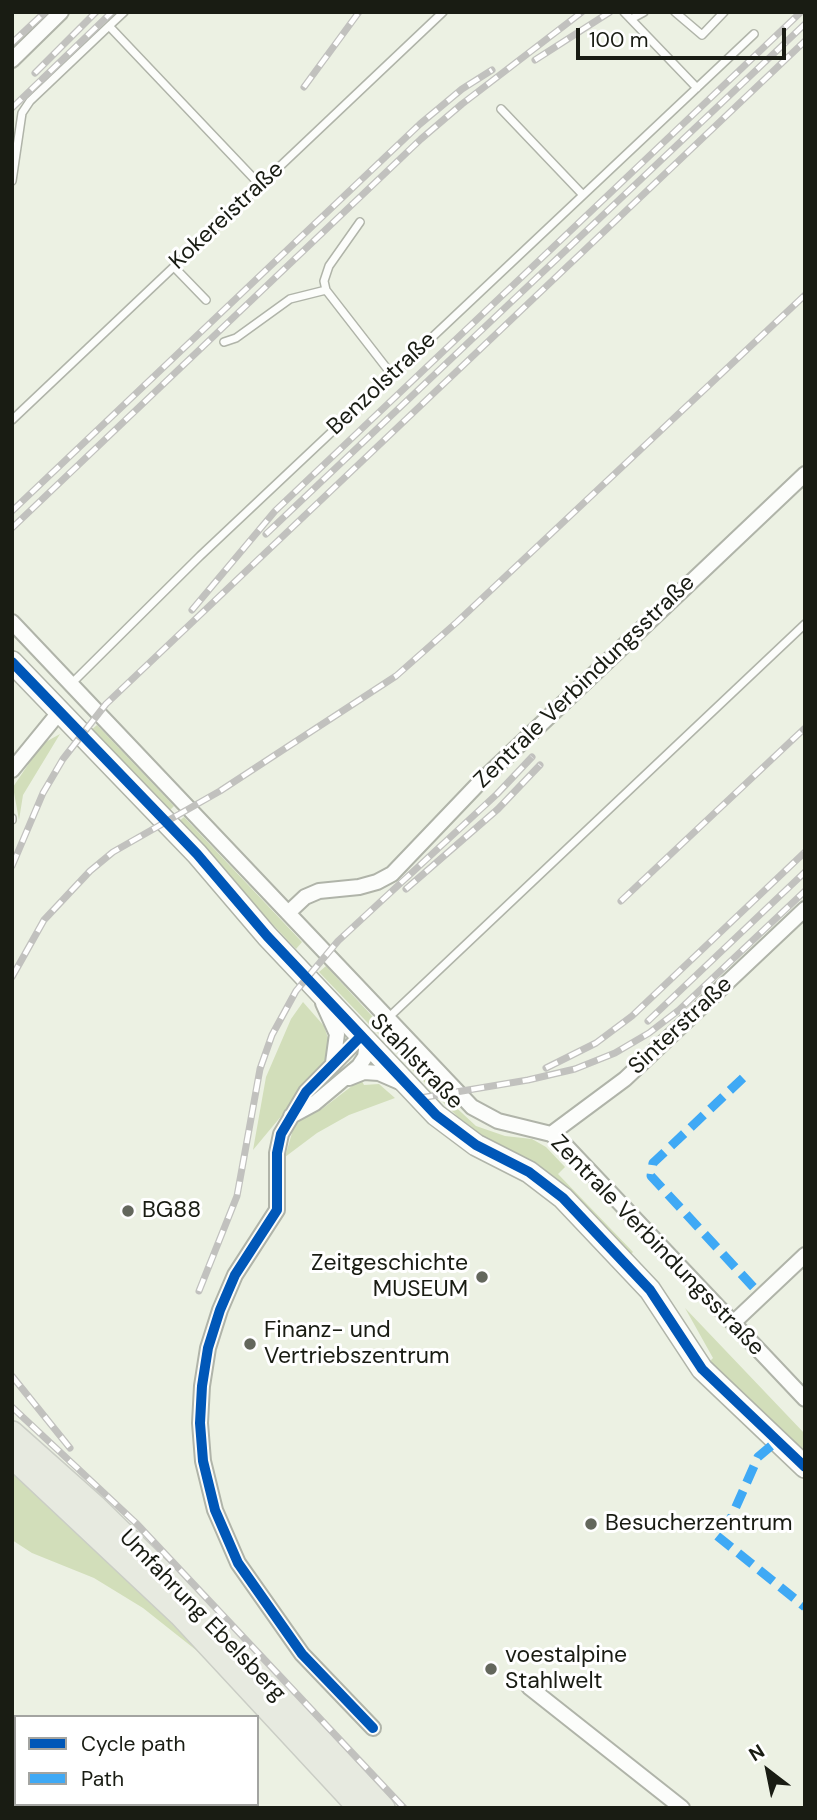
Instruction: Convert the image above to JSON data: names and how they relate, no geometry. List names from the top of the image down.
{
  "streets": {
    "main road": ["Umfahrung Ebelsberg"],
    "street": ["Zentrale Verbindungsstraße", "Sinterstraße", "Stahlstraße"],
    "lane": ["Kokereistraße", "Benzolstraße"]
  },
  "crossings": [
    ["Benzolstraße", "Zentrale Verbindungsstraße"],
    ["Zentrale Verbindungsstraße", "Sinterstraße"]
  ],
  "places": [
    "BG88",
    "Zeitgeschichte MUSEUM",
    "Finanz- und Vertriebszentrum",
    "Besucherzentrum",
    "voestalpine Stahlwelt"
  ],
  "legend": ["Cycle path", "Path"],
  "scale_bar": "100 m",
  "north": "top left"
}
